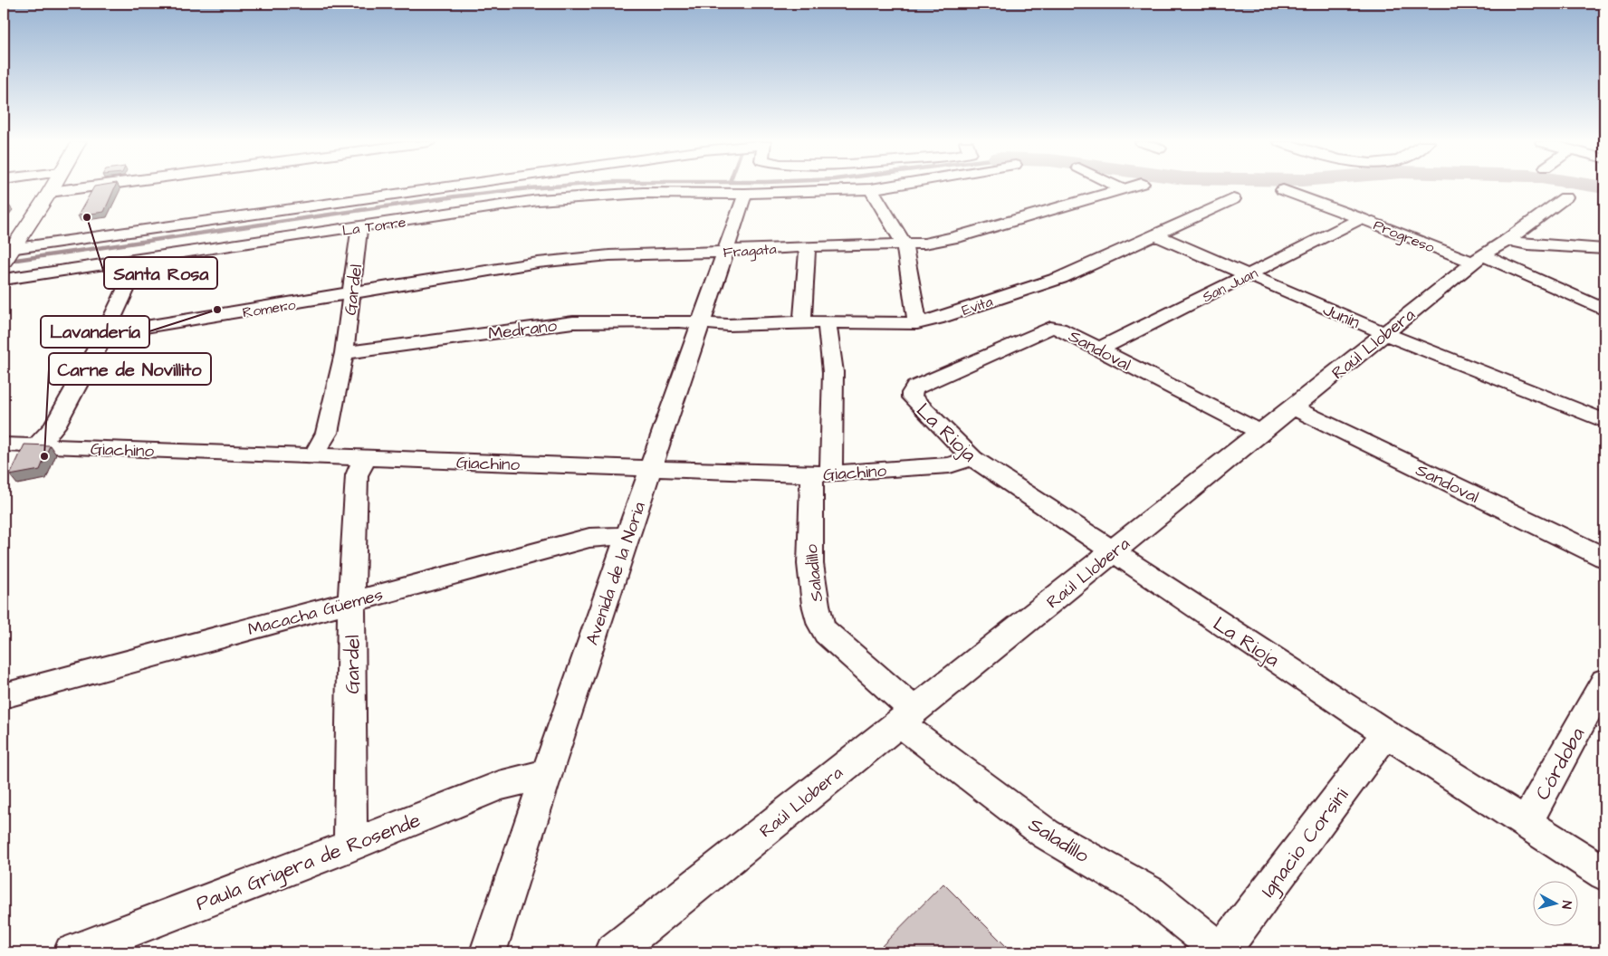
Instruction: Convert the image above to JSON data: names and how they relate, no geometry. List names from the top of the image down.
{
  "streets": {
    "street": [
      "La Torre",
      "Progreso",
      "Fragata",
      "San Juan",
      "Gardel",
      "Evita",
      "Romero",
      "Junín",
      "Medrano",
      "Raúl Llobera",
      "Sandoval",
      "La Rioja",
      "Giachino",
      "Avenida de la Noria",
      "Saladillo",
      "Macacha Güemes",
      "Córdoba",
      "Ignacio Corsini",
      "Paula Grigera de Rosende"
    ]
  },
  "crossings": [
    ["La Torre", "Gardel"],
    ["La Torre", "Avenida de la Noria"],
    ["Progreso", "San Juan"],
    ["Progreso", "Raúl Llobera"],
    ["Fragata", "Gardel"],
    ["Fragata", "Romero"],
    ["Fragata", "Avenida de la Noria"],
    ["San Juan", "Junín"],
    ["San Juan", "Sandoval"],
    ["Gardel", "Romero"],
    ["Gardel", "Medrano"],
    ["Gardel", "Giachino"],
    ["Gardel", "Macacha Güemes"],
    ["Gardel", "Paula Grigera de Rosende"],
    ["Evita", "Junín"],
    ["Evita", "Medrano"],
    ["Evita", "Avenida de la Noria"],
    ["Evita", "Saladillo"],
    ["Junín", "Raúl Llobera"],
    ["Medrano", "Avenida de la Noria"],
    ["Raúl Llobera", "Sandoval"],
    ["Raúl Llobera", "La Rioja"],
    ["Raúl Llobera", "Saladillo"],
    ["Sandoval", "La Rioja"],
    ["La Rioja", "Giachino"],
    ["La Rioja", "Córdoba"],
    ["La Rioja", "Ignacio Corsini"],
    ["Giachino", "Avenida de la Noria"],
    ["Giachino", "Saladillo"],
    ["Avenida de la Noria", "Macacha Güemes"],
    ["Avenida de la Noria", "Paula Grigera de Rosende"],
    ["Saladillo", "Ignacio Corsini"]
  ],
  "places": ["Santa Rosa", "Lavandería", "Carne de Novillito"],
  "north": "right"
}
